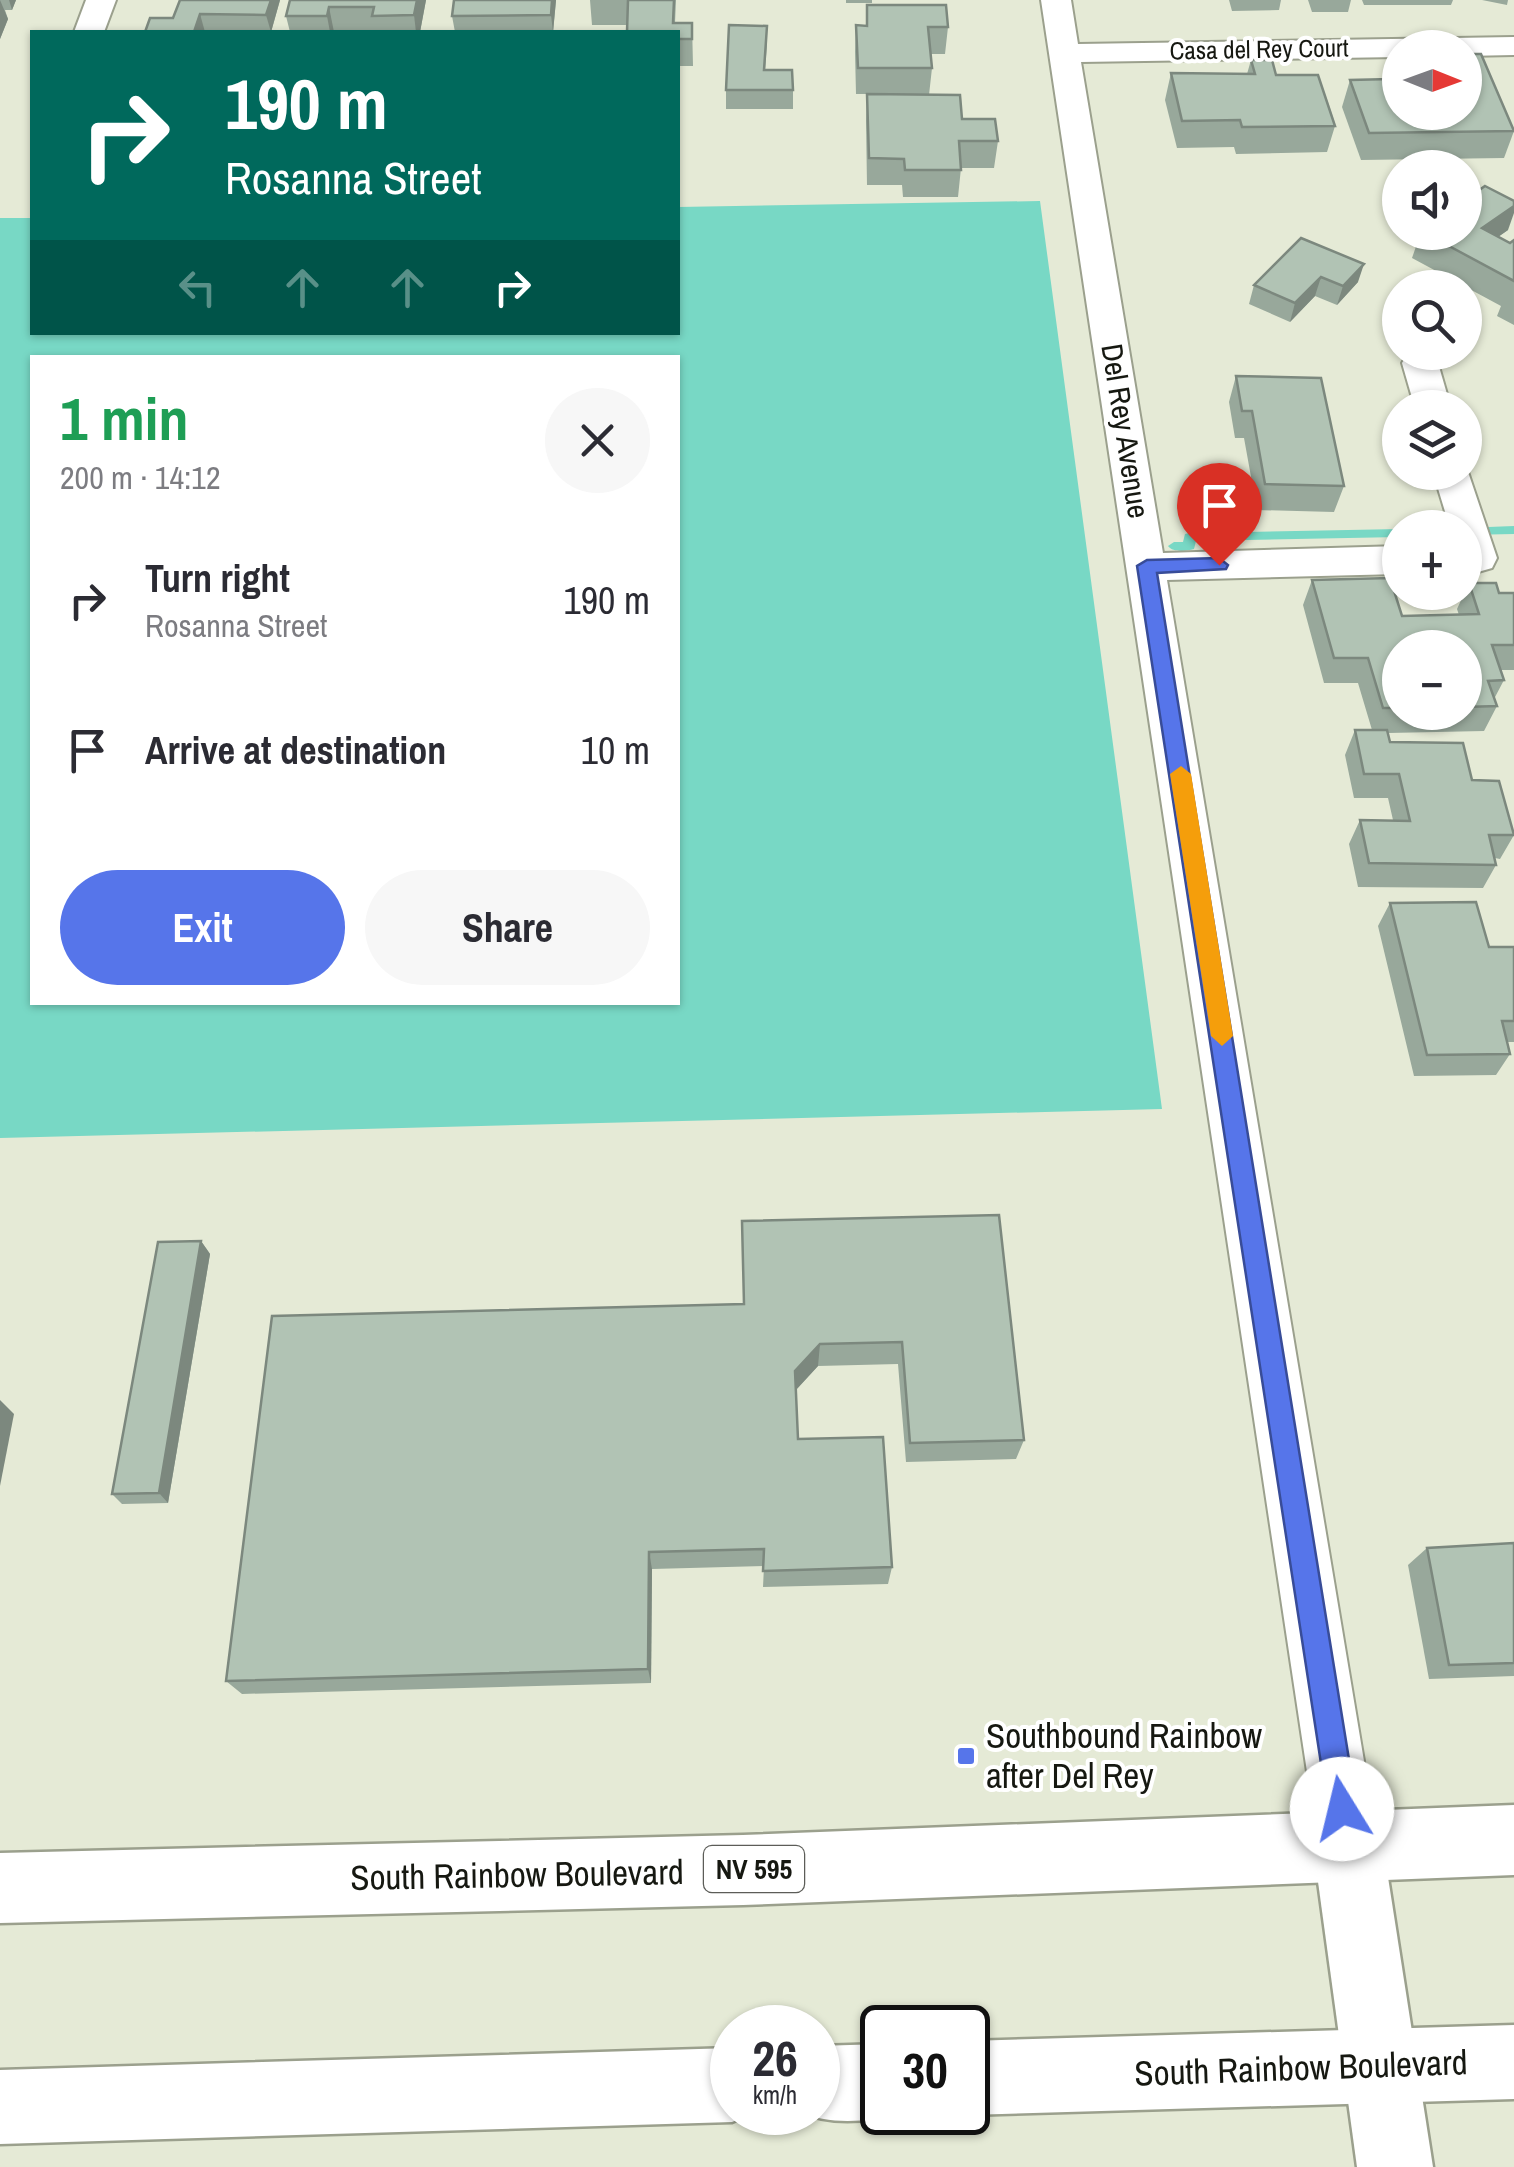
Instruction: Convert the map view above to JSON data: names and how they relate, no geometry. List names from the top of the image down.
{
  "streets": {
    "main road": ["Del Rey Avenue", "NV 595", "South Rainbow Boulevard"],
    "street": ["Casa del Rey Court"]
  },
  "crossings": [
    ["Casa del Rey Court", "Del Rey Avenue"],
    ["Del Rey Avenue", "South Rainbow Boulevard"]
  ],
  "places": {
    "transit": ["Southbound Rainbow after Del Rey"]
  },
  "north": "right",
  "page": {
    "map_buttons": ["+", "−"],
    "turn": ["190 m", "Rosanna Street"],
    "heading": ["1 min", "200 m · 14:12"],
    "list": [
      {
        "name": "Turn right",
        "note": "Rosanna Street",
        "value": "190 m"
      },
      {
        "name": "Arrive at destination",
        "value": "10 m"
      }
    ],
    "buttons": ["Exit", "Share"],
    "speed": "26 km/h",
    "limit": "30"
  }
}
